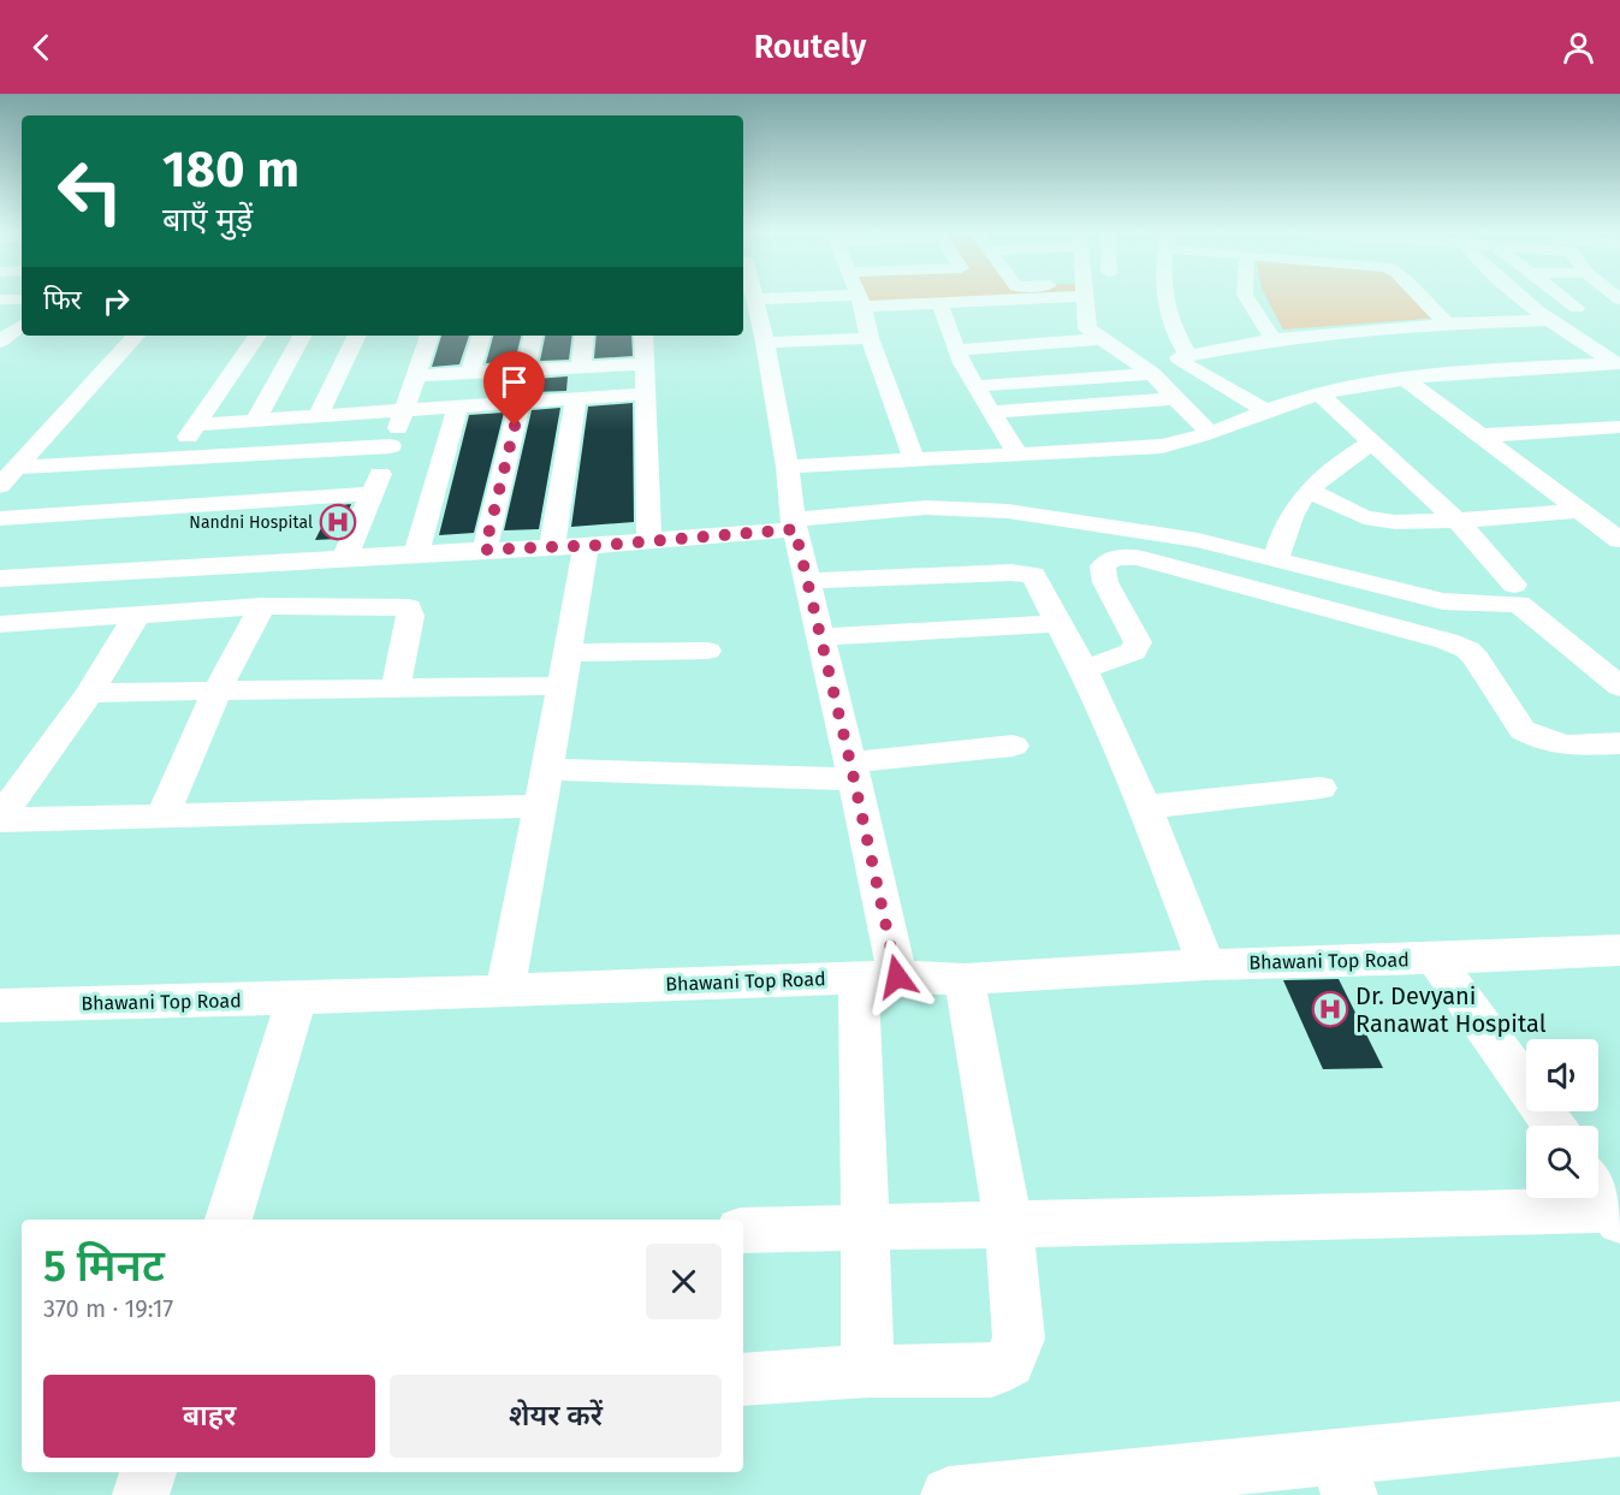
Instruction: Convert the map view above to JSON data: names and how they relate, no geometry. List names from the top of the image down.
{
  "streets": {
    "street": ["Bhawani Top Road"]
  },
  "places": {
    "hospital": ["Nandni Hospital", "Dr. Devyani Ranawat Hospital"]
  },
  "page": {
    "header": "Routely",
    "turn": ["180 m", "बाएँ मुड़ें"],
    "then": "फिर",
    "heading": ["5 मिनट", "370 m · 19:17"],
    "buttons": ["बाहर", "शेयर करें"]
  }
}
